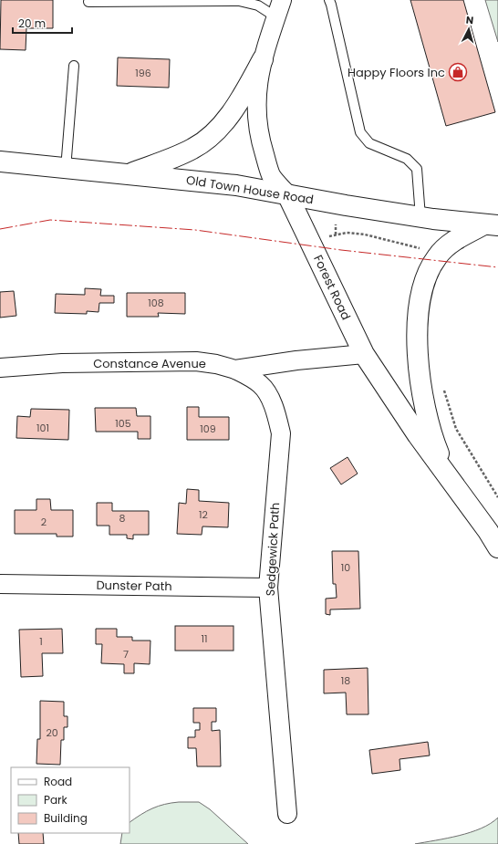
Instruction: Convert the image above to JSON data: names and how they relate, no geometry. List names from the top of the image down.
{
  "streets": {
    "main road": ["Old Town House Road", "Forest Road"],
    "street": ["Constance Avenue", "Sedgewick Path", "Dunster Path"]
  },
  "crossings": [
    ["Old Town House Road", "Forest Road"],
    ["Forest Road", "Constance Avenue"],
    ["Constance Avenue", "Sedgewick Path"],
    ["Sedgewick Path", "Dunster Path"]
  ],
  "places": {
    "shop": ["Happy Floors Inc"]
  },
  "house_numbers": [
    "196",
    "108",
    "105",
    "101",
    "109",
    "12",
    "8",
    "2",
    "10",
    "11",
    "1",
    "7",
    "18",
    "20"
  ],
  "legend": ["Road", "Park", "Building"],
  "scale_bar": "20 m",
  "north": "top"
}
